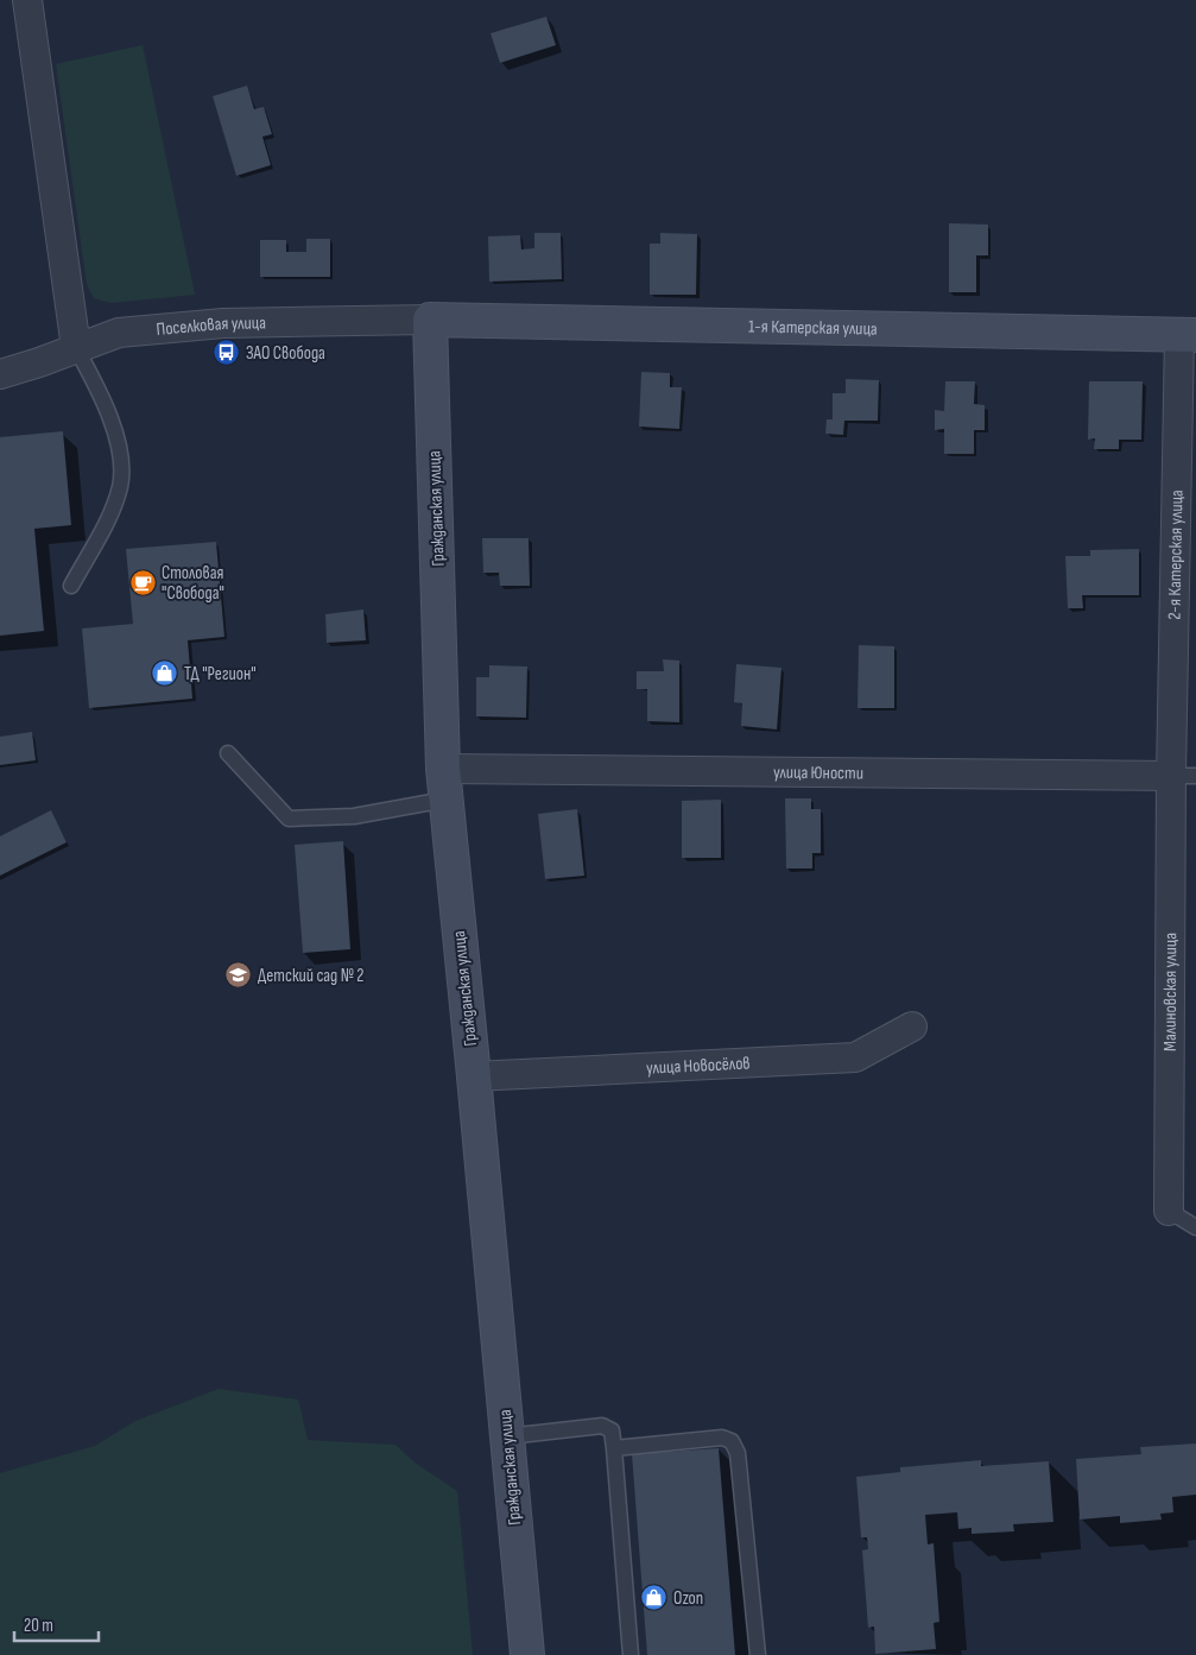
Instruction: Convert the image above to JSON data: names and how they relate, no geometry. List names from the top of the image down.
{
  "streets": {
    "street": [
      "Поселковая улица",
      "1-я Катерская улица",
      "Гражданская улица",
      "2-я Катерская улица",
      "улица Юности",
      "Малиновская улица",
      "улица Новосёлов"
    ]
  },
  "crossings": [
    ["Поселковая улица", "1-я Катерская улица"],
    ["Поселковая улица", "Гражданская улица"],
    ["1-я Катерская улица", "Гражданская улица"],
    ["1-я Катерская улица", "2-я Катерская улица"],
    ["Гражданская улица", "улица Юности"],
    ["Гражданская улица", "улица Новосёлов"],
    ["2-я Катерская улица", "улица Юности"],
    ["2-я Катерская улица", "Малиновская улица"],
    ["улица Юности", "Малиновская улица"]
  ],
  "places": {
    "bus stop": ["ЗАО Свобода"],
    "cafe": ["Столовая \"Свобода\""],
    "shop": ["ТД \"Регион\"", "Ozon"],
    "school or university": ["Детский сад № 2"]
  },
  "scale_bar": "20 m"
}
